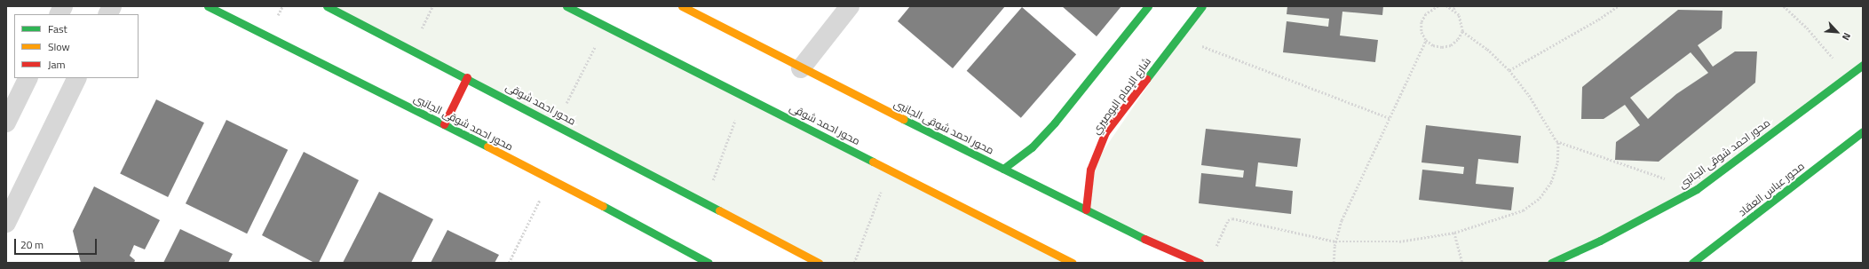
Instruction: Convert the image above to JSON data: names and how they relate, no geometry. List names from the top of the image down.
{
  "streets": {
    "street": [
      "شارع الإمام البوصيري",
      "محور احمد شوقى",
      "محور احمد شوقى الجانبى",
      "محور عباس العقاد"
    ]
  },
  "crossings": [
    ["شارع الإمام البوصيري", "محور احمد شوقى الجانبى"]
  ],
  "legend": ["Fast", "Slow", "Jam"],
  "scale_bar": "20 m",
  "north": "bottom right"
}
